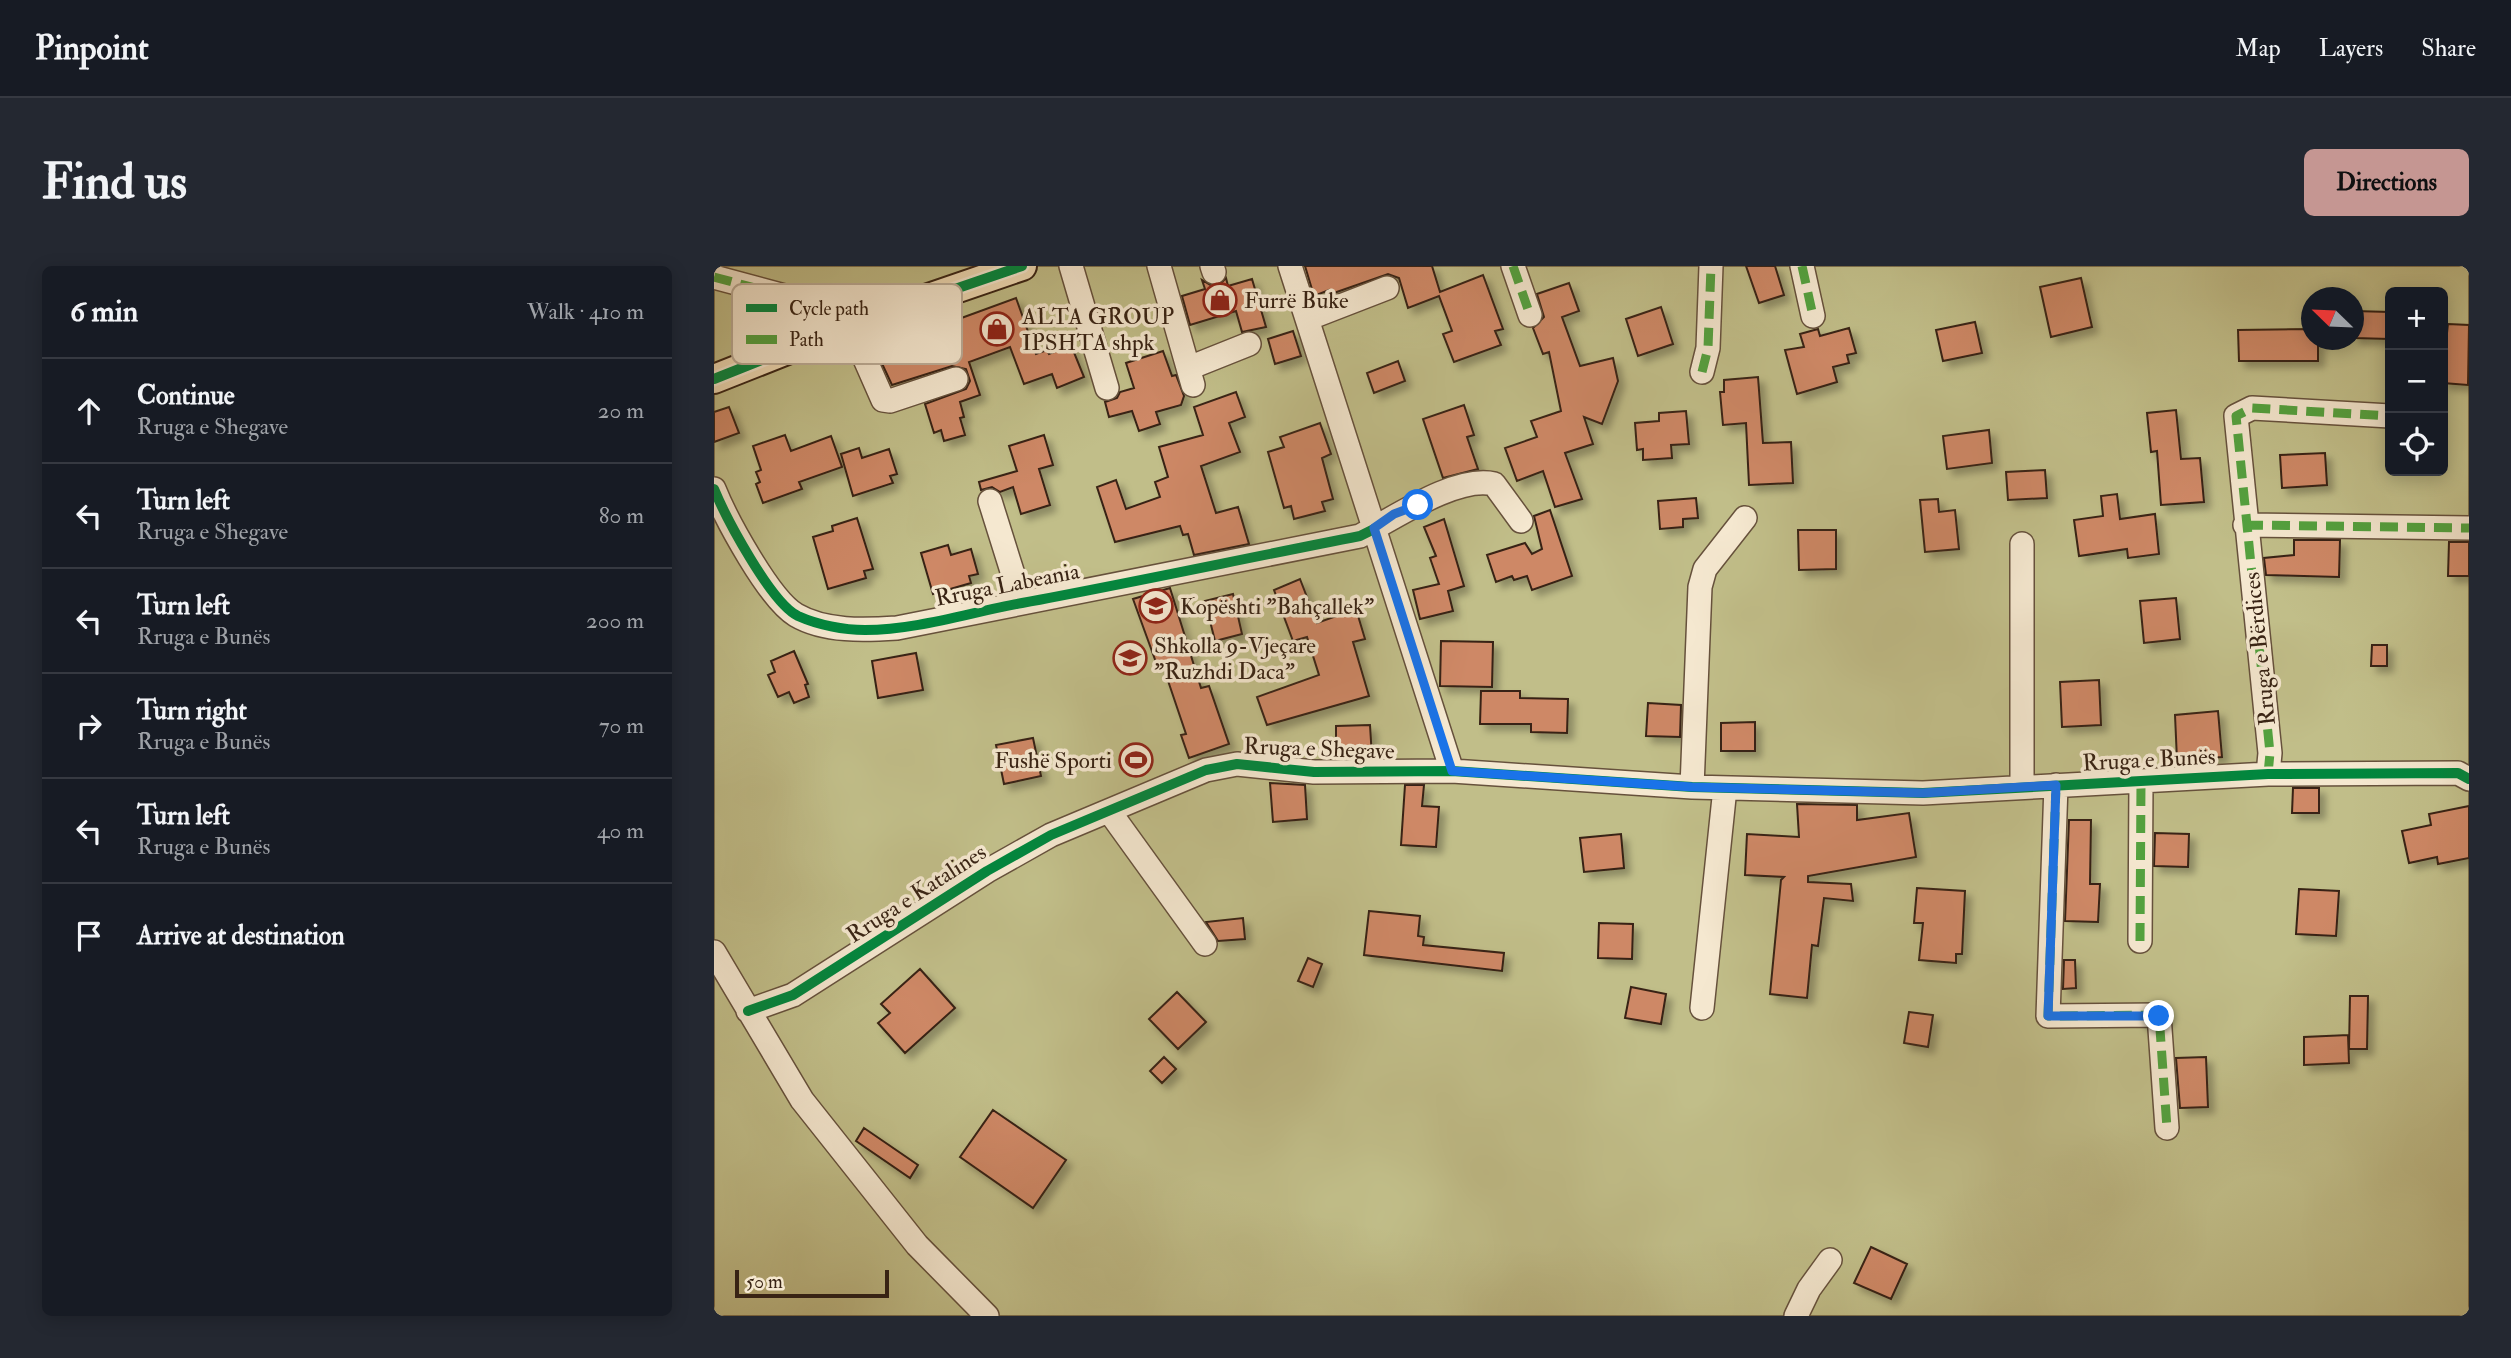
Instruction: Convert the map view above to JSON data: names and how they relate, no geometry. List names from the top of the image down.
{
  "streets": {
    "street": [
      "Rruga Labeania",
      "Rruga e Bërdices",
      "Rruga e Shegave",
      "Rruga e Bunës",
      "Rruga e Katalines"
    ]
  },
  "crossings": [
    ["Rruga e Bërdices", "Rruga e Bunës"],
    ["Rruga e Shegave", "Rruga e Bunës"],
    ["Rruga e Shegave", "Rruga e Katalines"]
  ],
  "places": {
    "shop": ["Furrë Buke", "ALTA GROUP IPSHTA shpk"],
    "school or university": ["Kopështi \"Bahçallek\"", "Shkolla 9-Vjeçare \"Ruzhdi Daca\""],
    "sports": ["Fushë Sporti"]
  },
  "legend": ["Cycle path", "Path"],
  "scale_bar": "50 m",
  "north": "top left",
  "page": {
    "header": "Pinpoint",
    "nav": ["Map", "Layers", "Share"],
    "buttons": "Directions",
    "title": "Find us",
    "heading": ["6 min", "Walk · 410 m"],
    "map_buttons": ["+", "−"],
    "list": [
      ["Continue", "Rruga e Shegave", "20 m"],
      ["Turn left", "Rruga e Shegave", "80 m"],
      ["Turn left", "Rruga e Bunës", "200 m"],
      ["Turn right", "Rruga e Bunës", "70 m"],
      ["Turn left", "Rruga e Bunës", "40 m"],
      "Arrive at destination"
    ],
    "scale": "50 m"
  }
}
